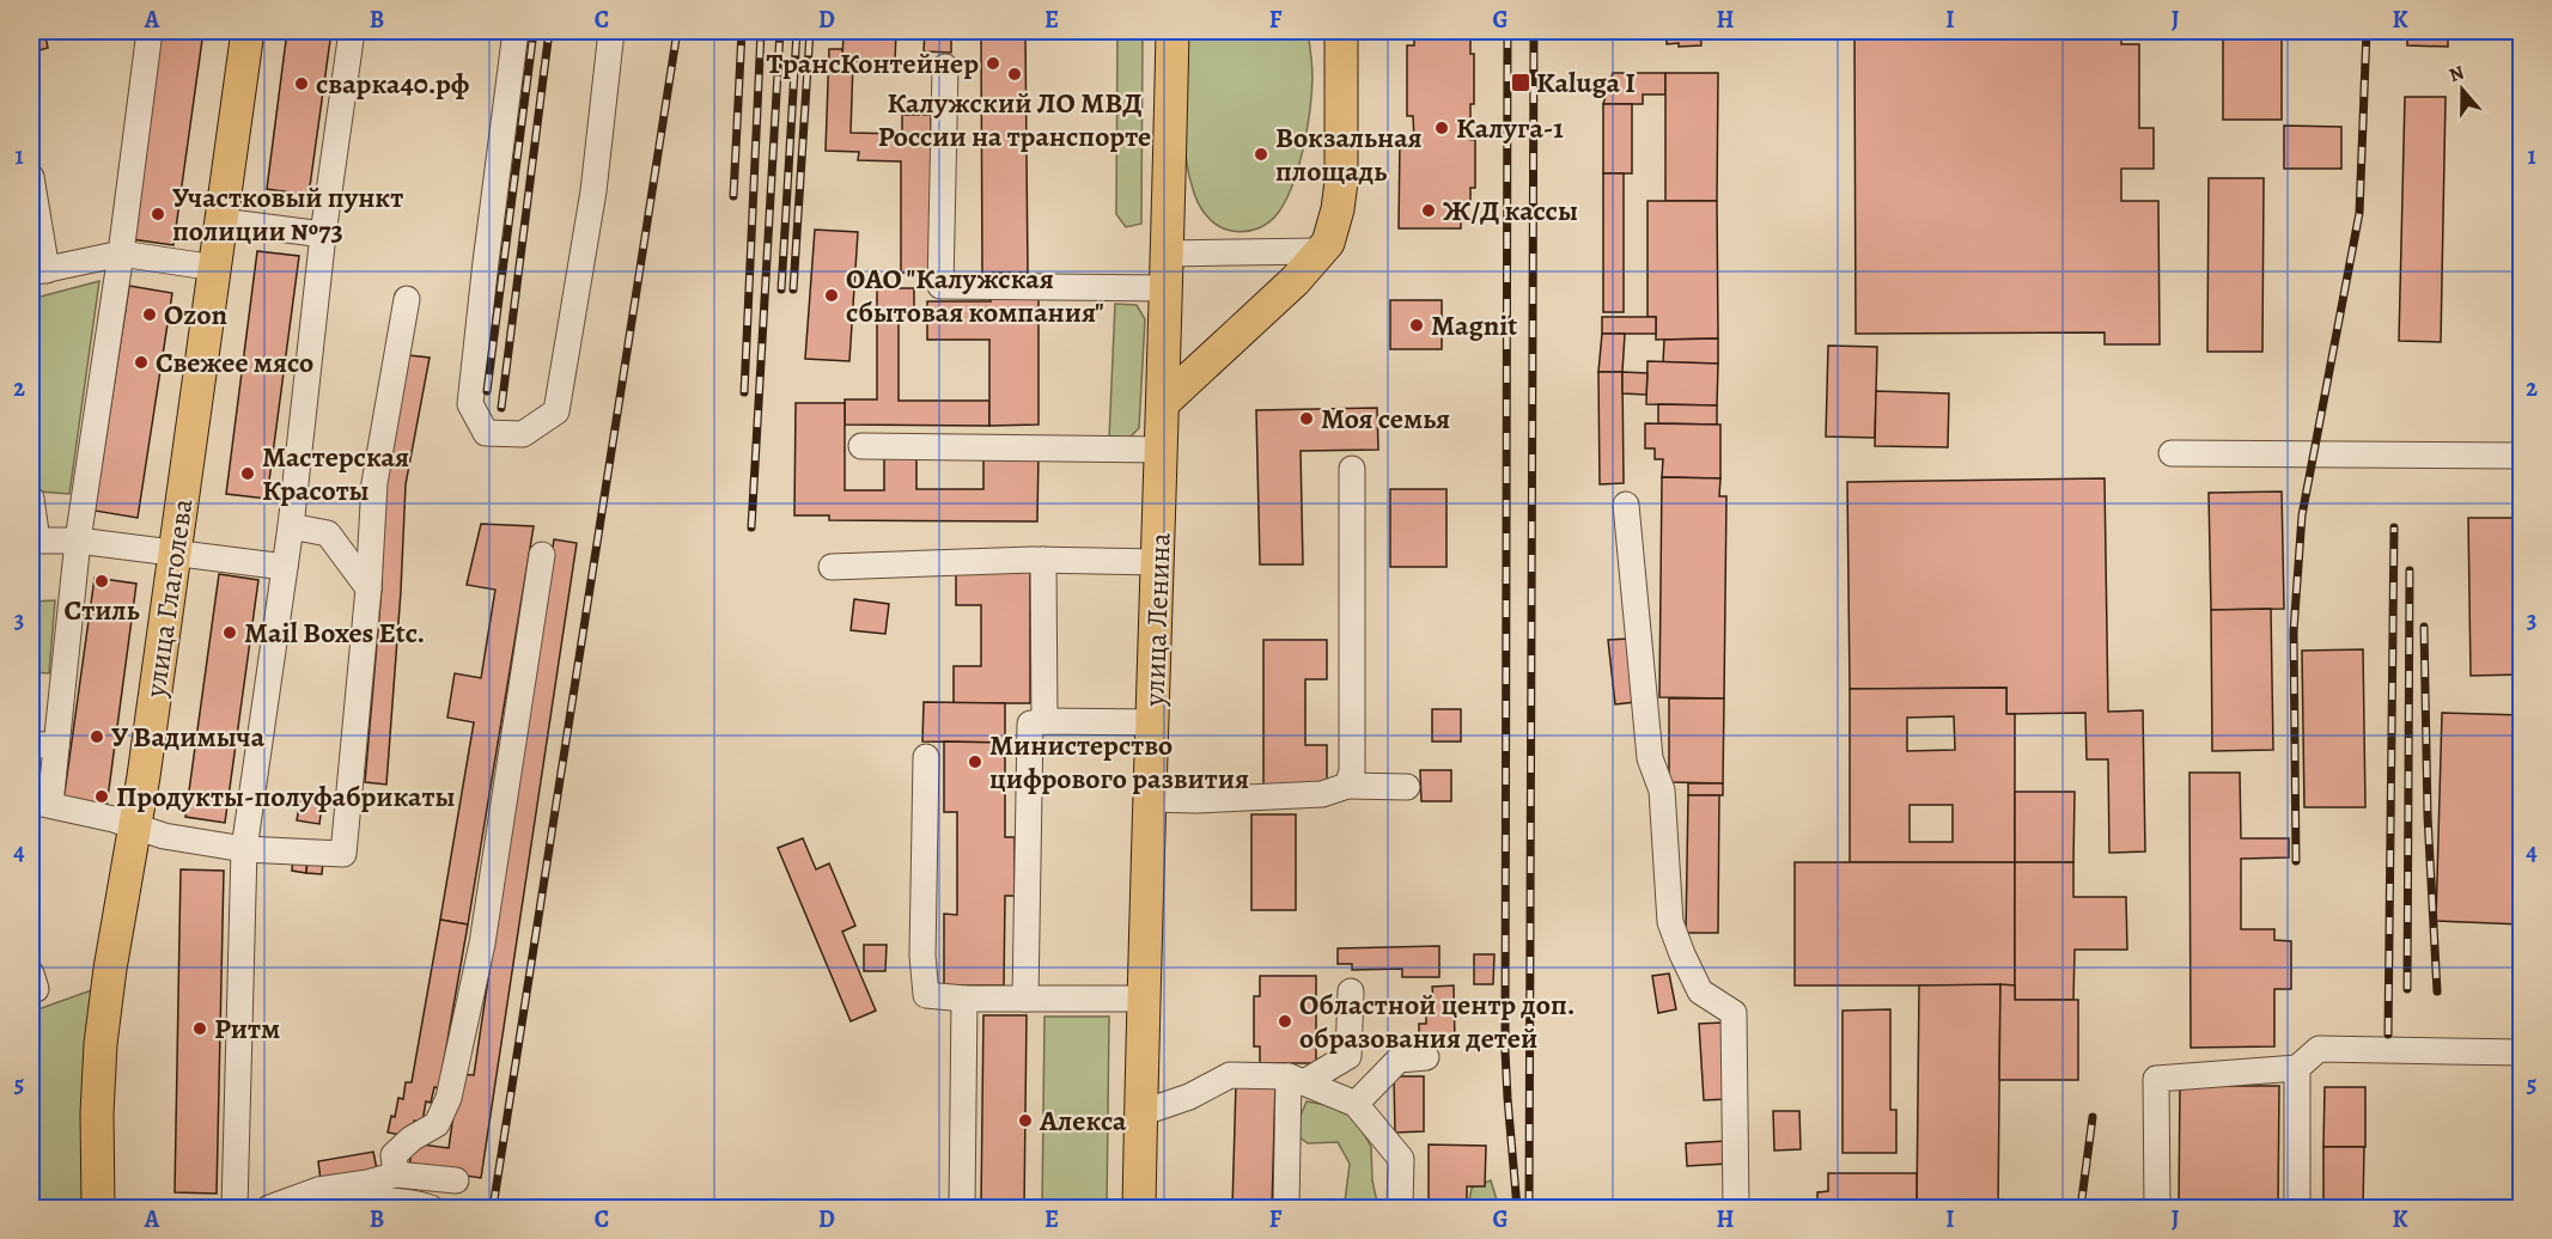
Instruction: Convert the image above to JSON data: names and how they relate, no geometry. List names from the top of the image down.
{
  "streets": {
    "main road": ["улица Глаголева", "улица Ленина"]
  },
  "places": {
    "other": [
      "ТрансКонтейнер",
      "Калужский ЛО МВД России на транспорте",
      "сварка40.рф",
      "Калуга-1",
      "Вокзальная площадь",
      "Ж/Д кассы",
      "Участковый пункт полиции №73",
      "ОАО \"Калужская сбытовая компания\"",
      "Ozon",
      "Magnit",
      "Свежее мясо",
      "Моя семья",
      "Мастерская Красоты",
      "Стиль",
      "Mail Boxes Etc.",
      "У Вадимыча",
      "Министерство цифрового развития",
      "Продукты-полуфабрикаты",
      "Областной центр доп. образования детей",
      "Ритм",
      "Алекса"
    ],
    "transit": ["Kaluga I"]
  },
  "north": "top",
  "grid": {
    "columns": [
      "A",
      "B",
      "C",
      "D",
      "E",
      "F",
      "G",
      "H",
      "I",
      "J",
      "K"
    ],
    "rows": [
      "1",
      "2",
      "3",
      "4",
      "5"
    ]
  }
}
